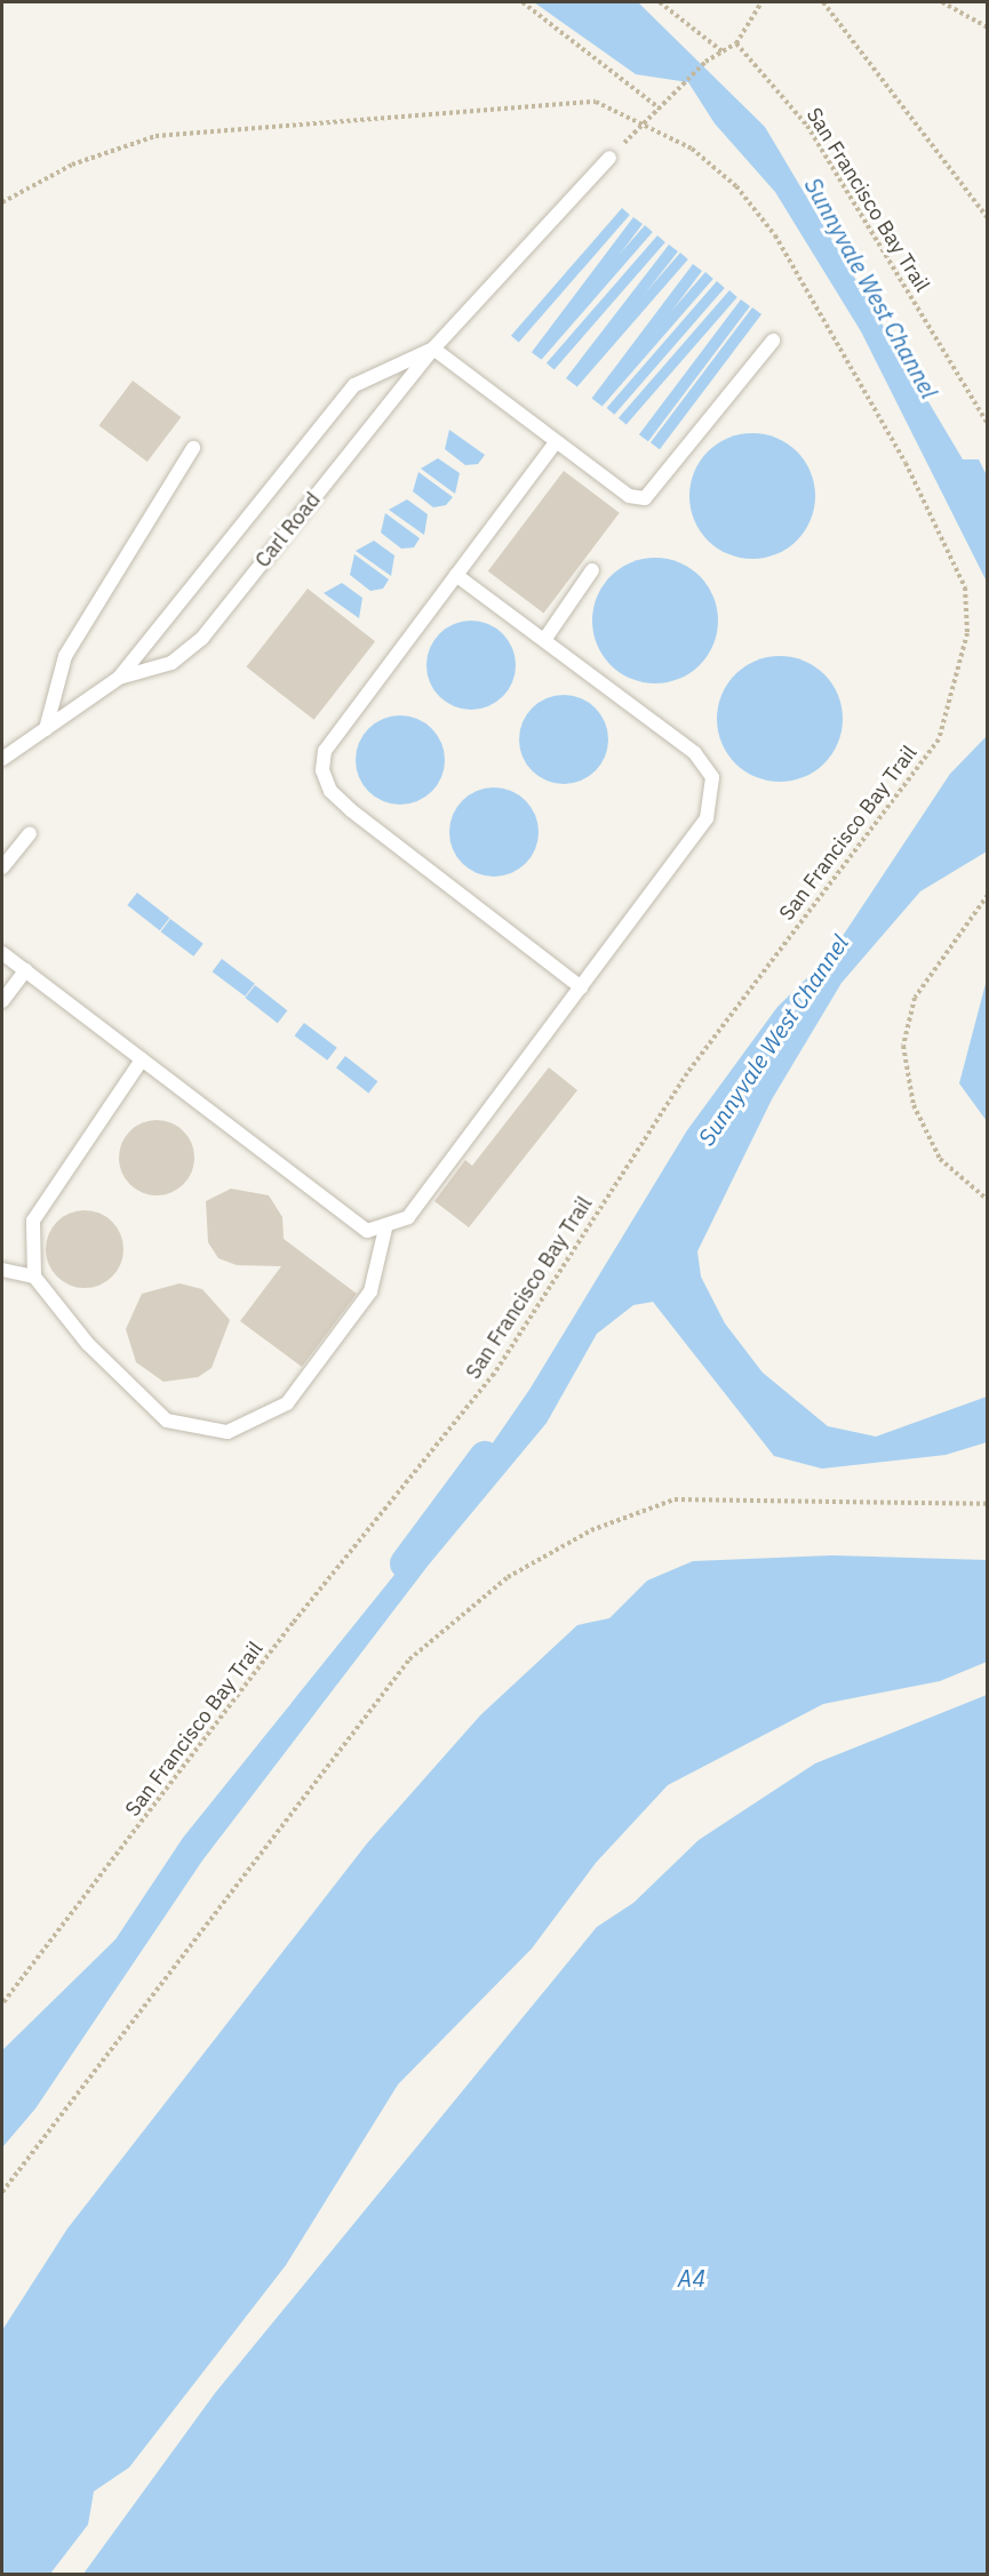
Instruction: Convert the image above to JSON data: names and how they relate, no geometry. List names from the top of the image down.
{
  "streets": {
    "lane": ["Carl Road"],
    "path": ["San Francisco Bay Trail"]
  },
  "water": ["Sunnyvale West Channel", "A4"]
}
